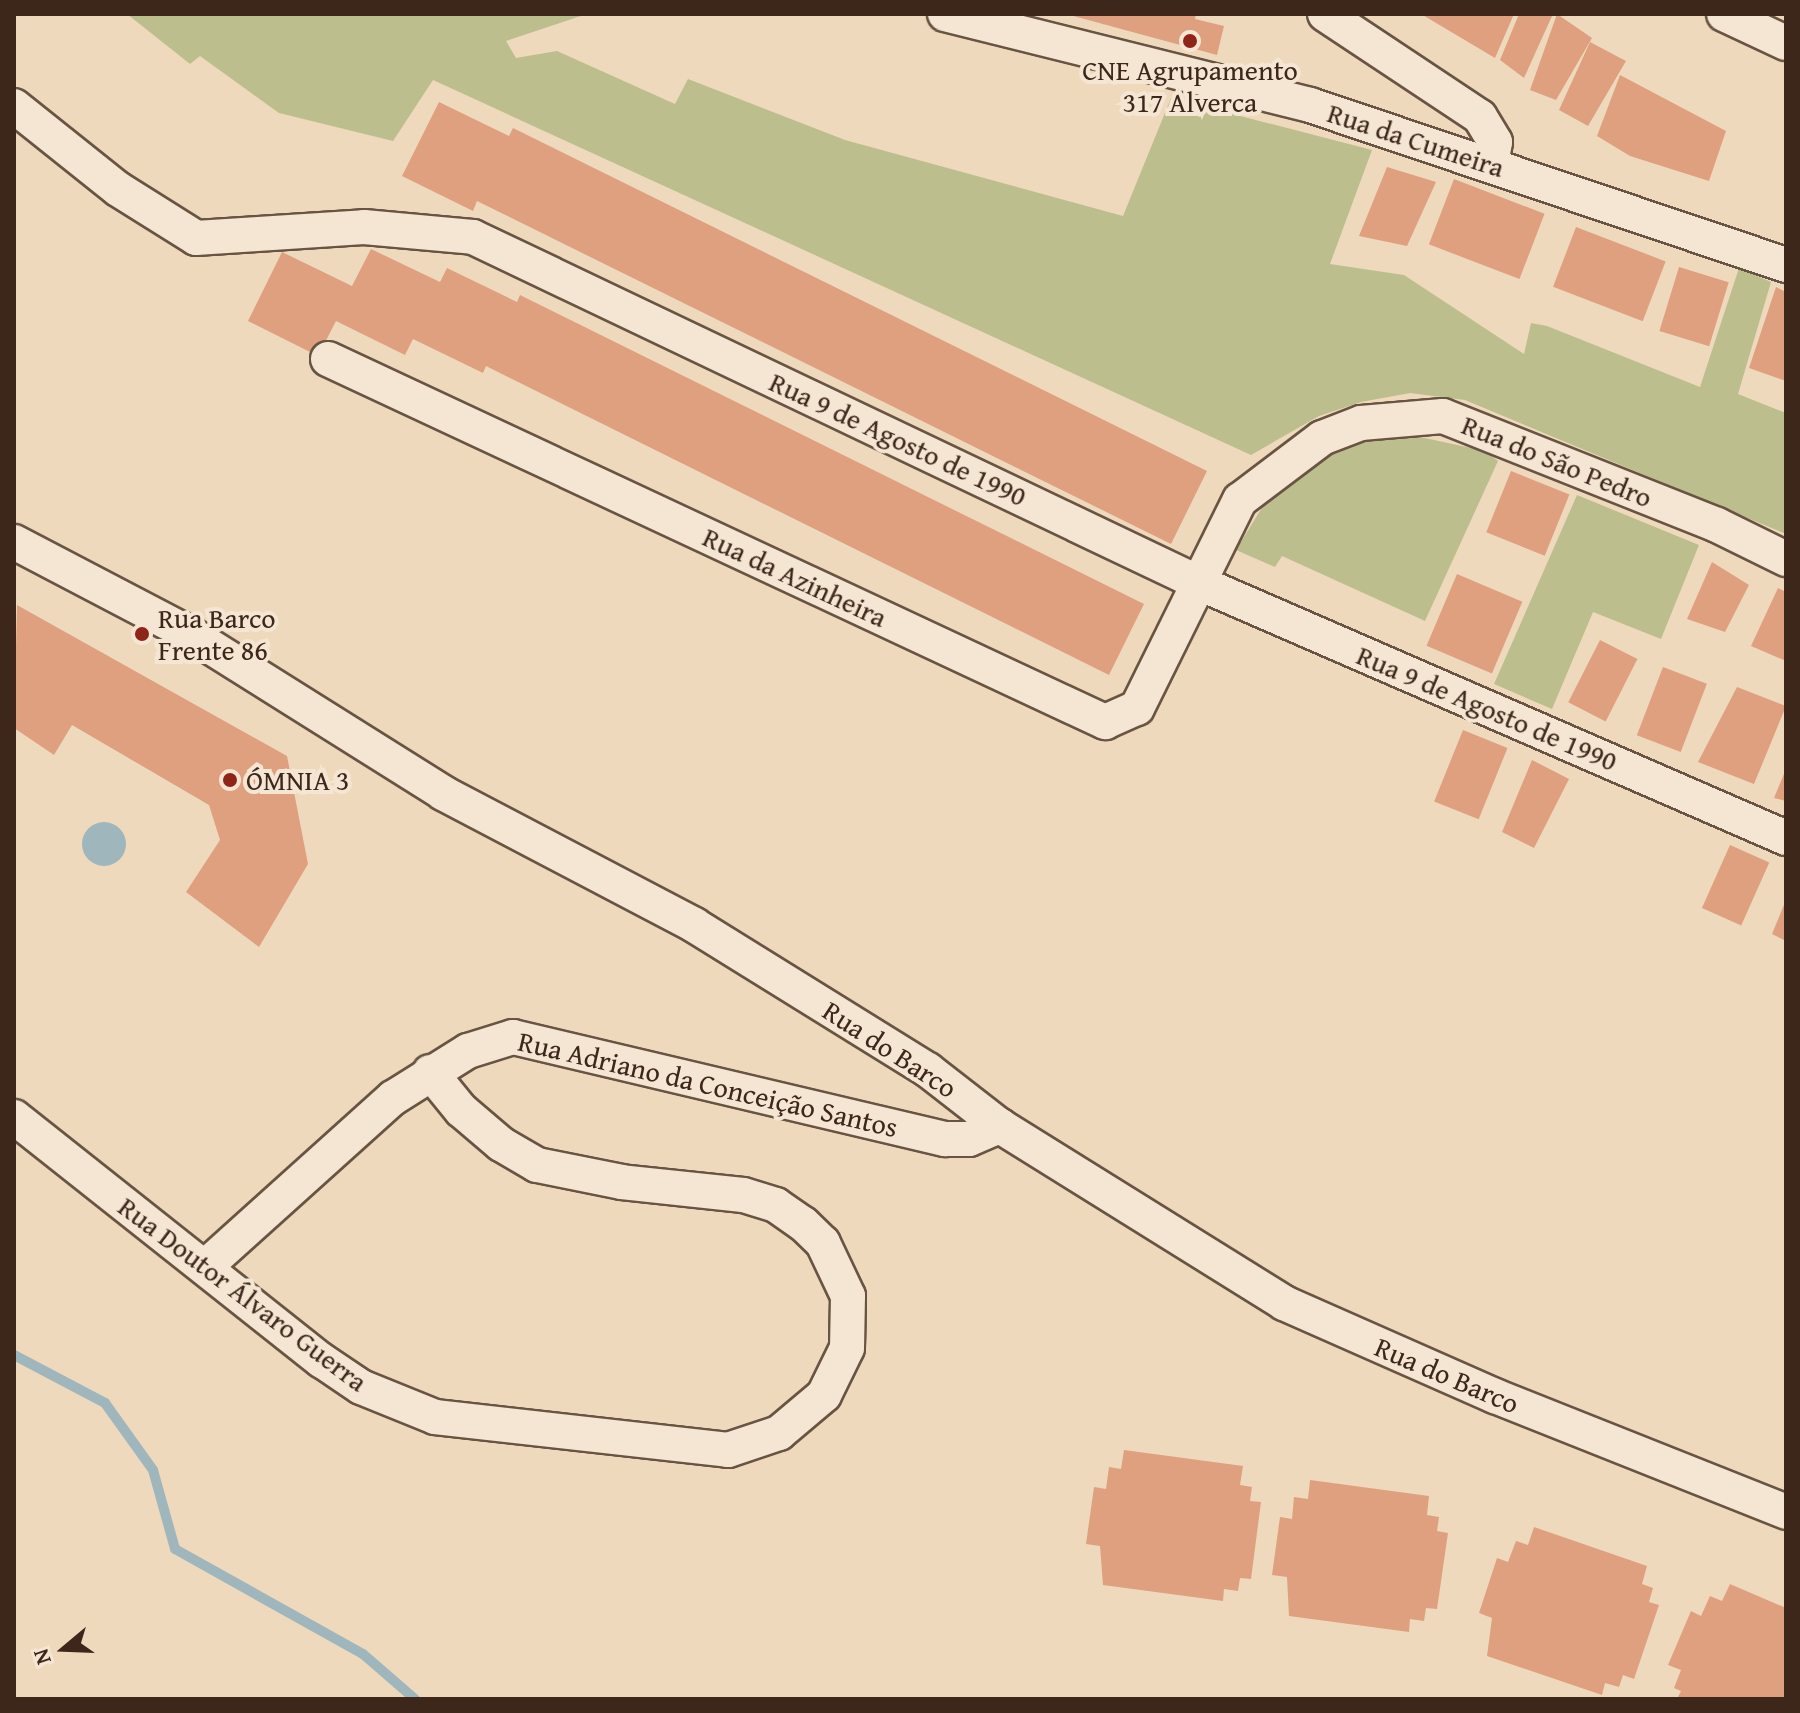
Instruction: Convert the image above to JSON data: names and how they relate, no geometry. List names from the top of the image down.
{
  "streets": {
    "street": [
      "Rua da Cumeira",
      "Rua 9 de Agosto de 1990",
      "Rua do São Pedro",
      "Rua da Azinheira",
      "Rua do Barco",
      "Rua Adriano da Conceição Santos",
      "Rua Doutor Álvaro Guerra"
    ]
  },
  "crossings": [
    ["Rua 9 de Agosto de 1990", "Rua do São Pedro"],
    ["Rua 9 de Agosto de 1990", "Rua da Azinheira"],
    ["Rua do São Pedro", "Rua da Azinheira"],
    ["Rua do Barco", "Rua Adriano da Conceição Santos"],
    ["Rua Adriano da Conceição Santos", "Rua Doutor Álvaro Guerra"]
  ],
  "places": ["CNE Agrupamento 317 Alverca", "Rua Barco Frente 86", "ÓMNIA 3"],
  "north": "left"
}
